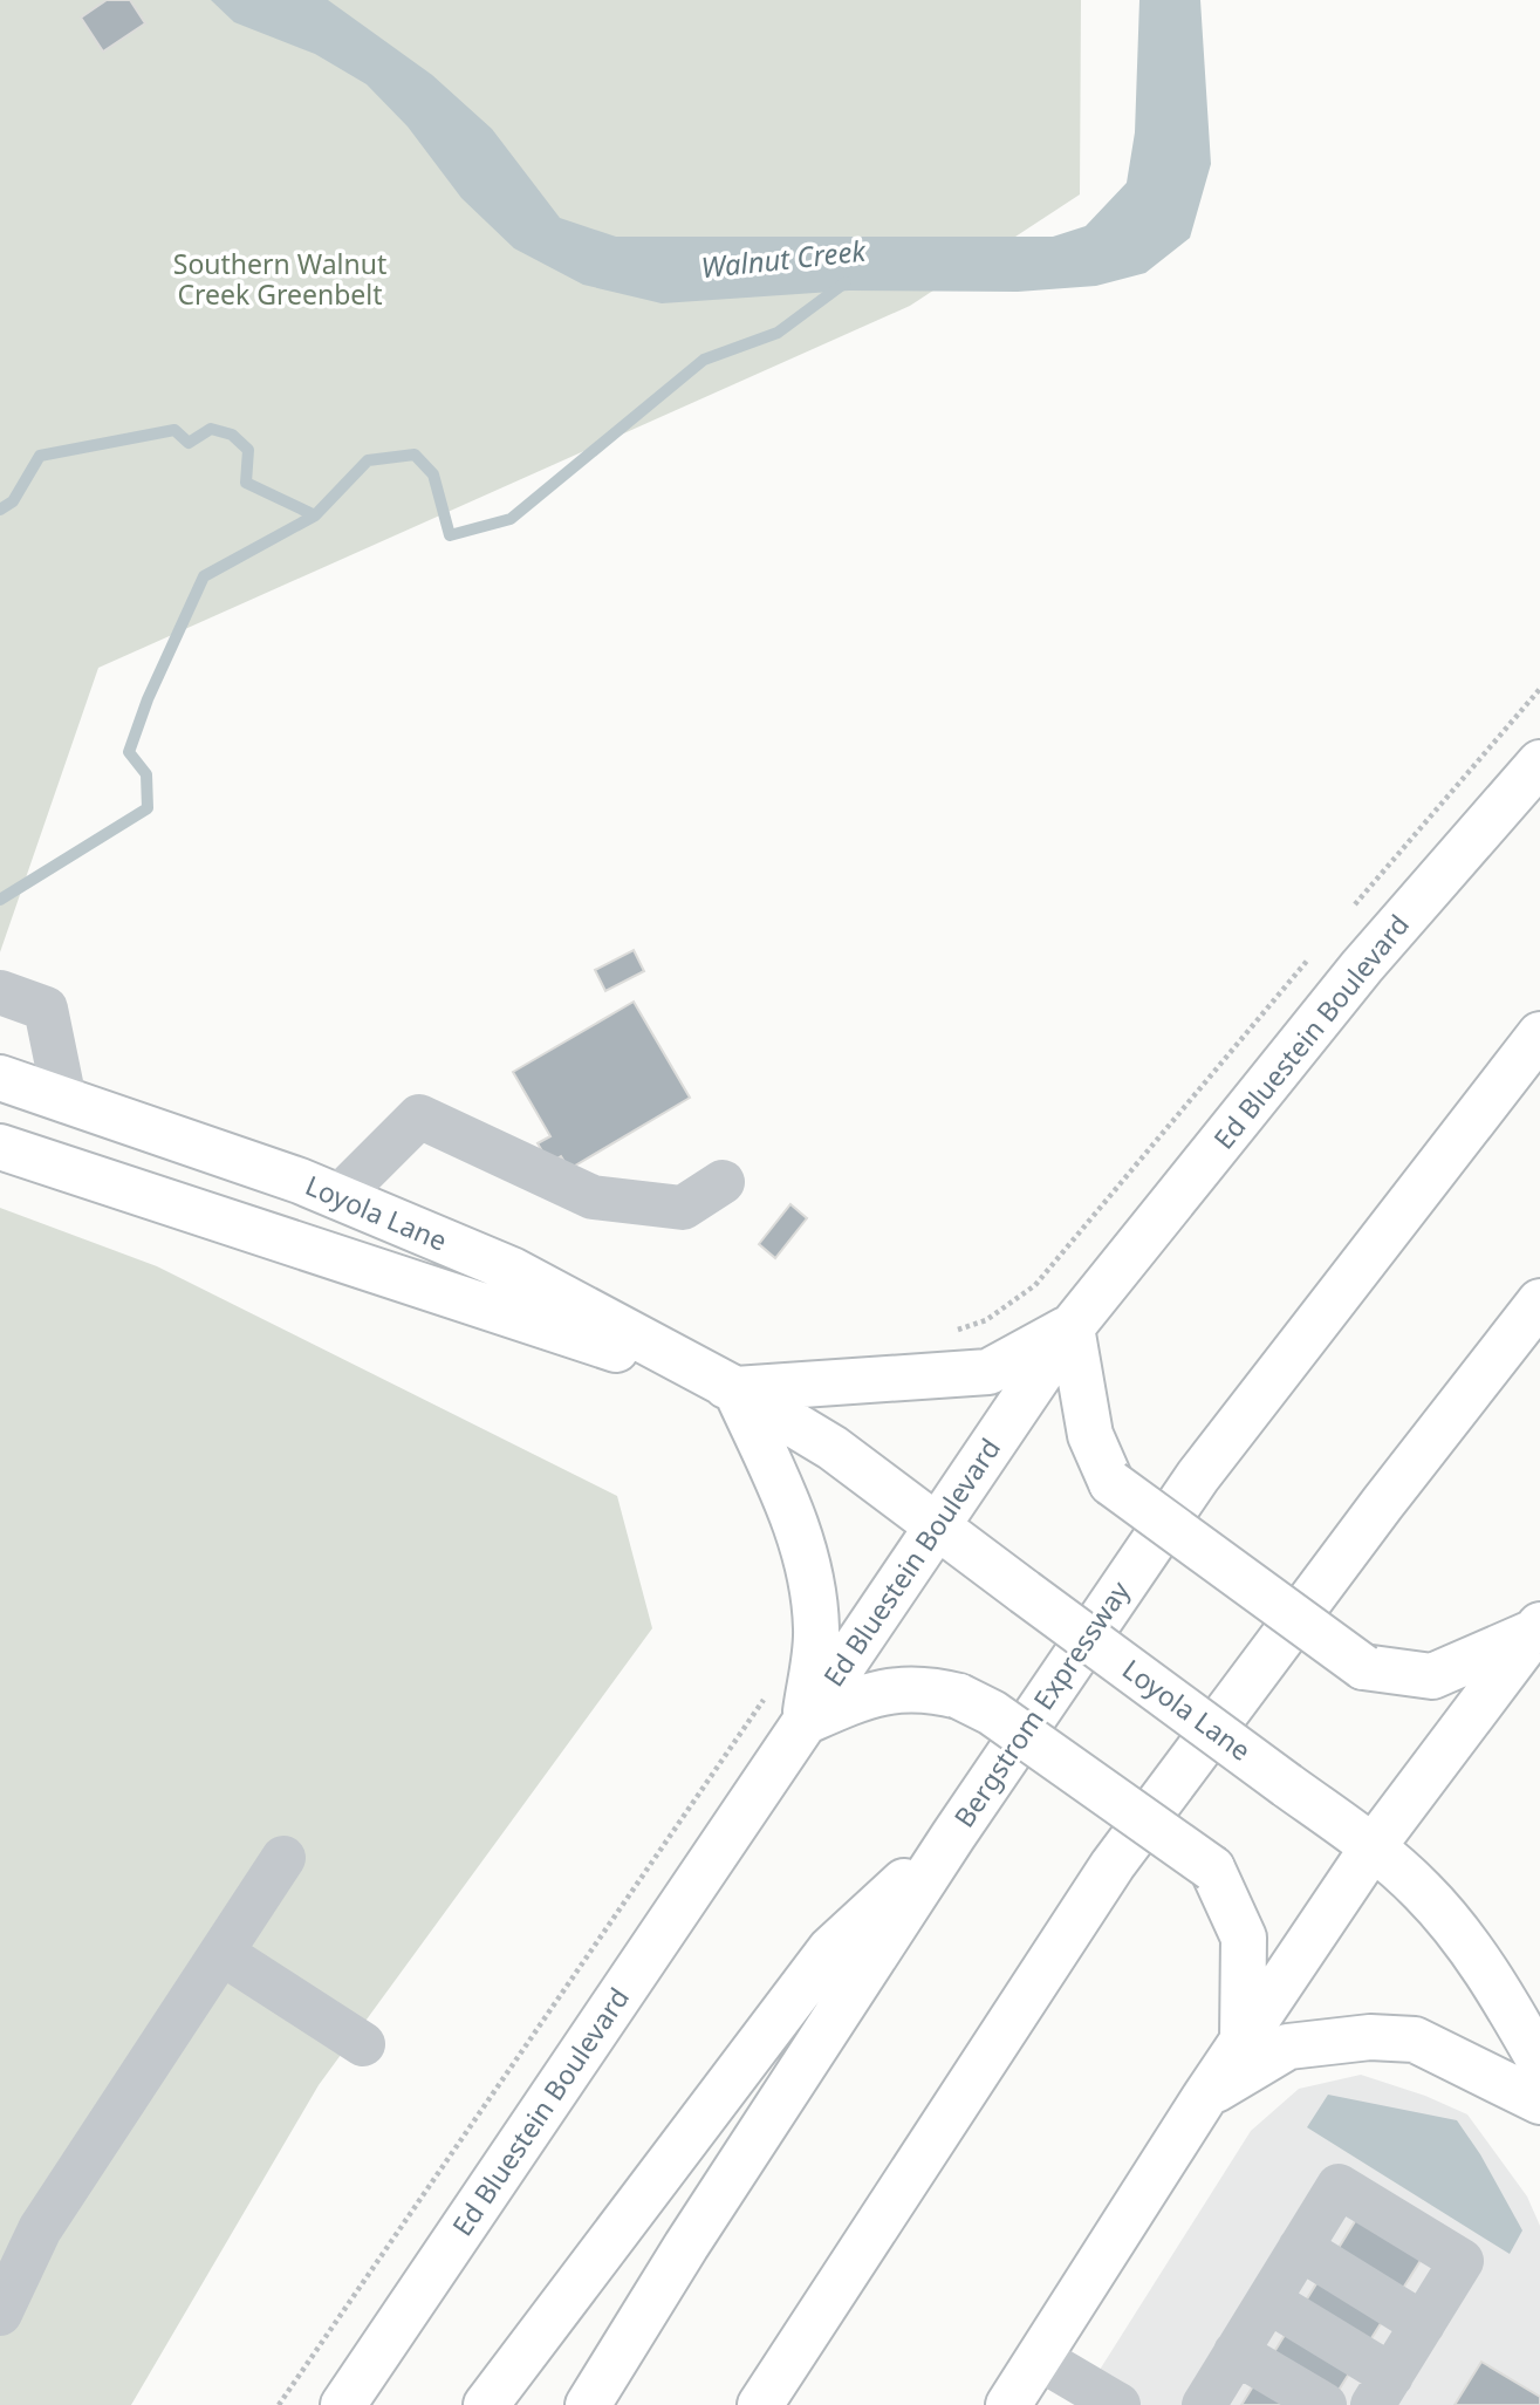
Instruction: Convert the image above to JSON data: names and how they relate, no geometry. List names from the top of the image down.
{
  "streets": {
    "main road": ["Ed Bluestein Boulevard", "Loyola Lane", "Bergstrom Expressway"]
  },
  "crossings": [
    ["Ed Bluestein Boulevard", "Loyola Lane"]
  ],
  "water": ["Walnut Creek"],
  "parks": ["Southern Walnut Creek Greenbelt"]
}
